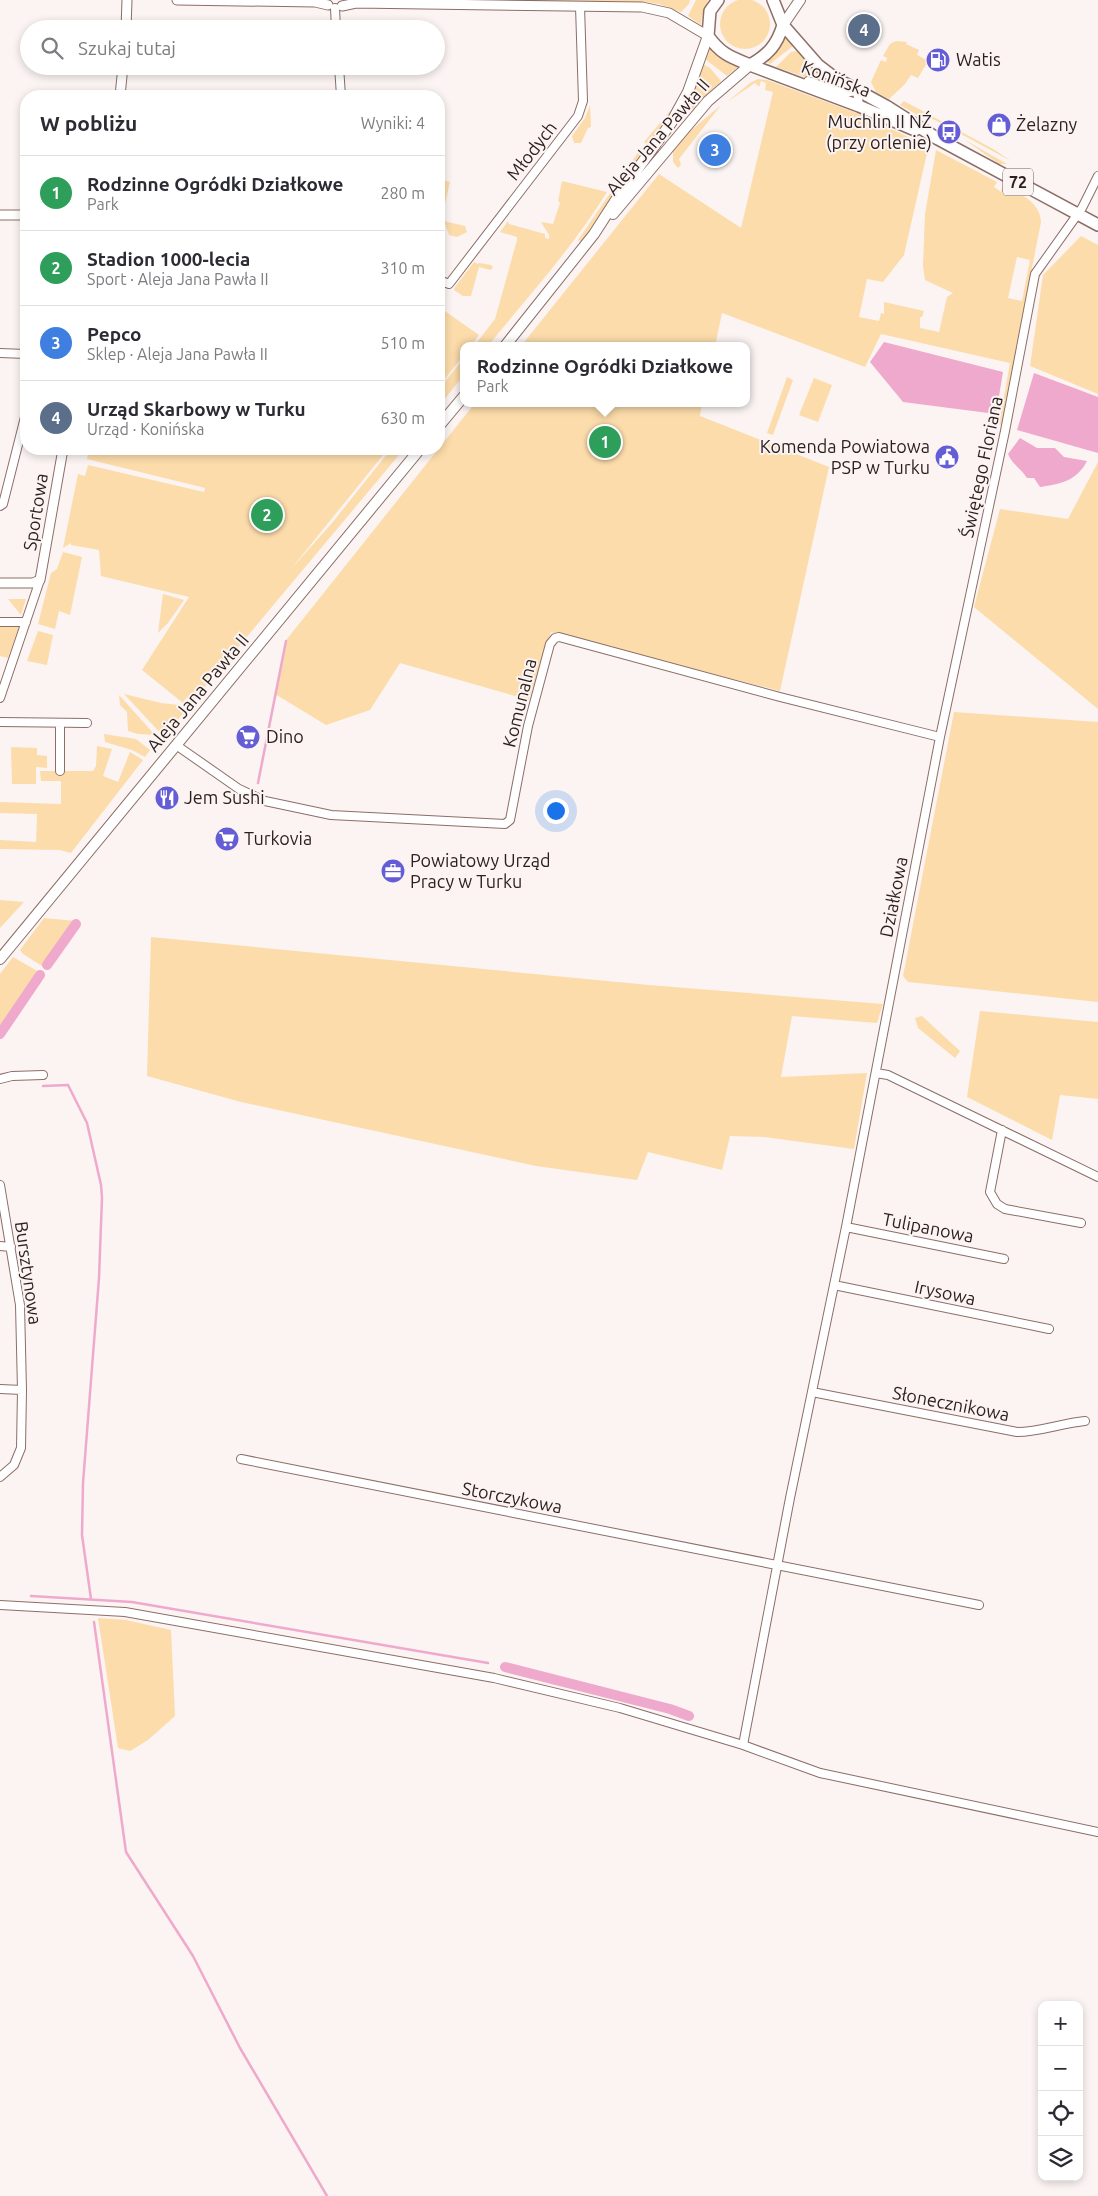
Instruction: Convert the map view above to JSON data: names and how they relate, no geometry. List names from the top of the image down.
{
  "streets": {
    "main road": ["Konińska", "Aleja Jana Pawła II", "72"],
    "street": [
      "Młodych",
      "Świętego Floriana",
      "Sportowa",
      "Komunalna",
      "Działkowa",
      "Tulipanowa",
      "Bursztynowa",
      "Irysowa",
      "Słonecznikowa",
      "Storczykowa"
    ]
  },
  "crossings": [
    ["Konińska", "Aleja Jana Pawła II"],
    ["Konińska", "72"],
    ["Konińska", "Świętego Floriana"],
    ["Aleja Jana Pawła II", "72"],
    ["Aleja Jana Pawła II", "Komunalna"],
    ["Świętego Floriana", "Komunalna"],
    ["Świętego Floriana", "Działkowa"],
    ["Komunalna", "Działkowa"],
    ["Działkowa", "Tulipanowa"],
    ["Działkowa", "Irysowa"],
    ["Działkowa", "Słonecznikowa"],
    ["Działkowa", "Storczykowa"]
  ],
  "places": {
    "fuel station": ["Watis"],
    "shop": ["Żelazny"],
    "bus stop": ["Muchlin II NŹ (przy orlenie)"],
    "public building": ["Komenda Powiatowa PSP w Turku"],
    "supermarket": ["Dino", "Turkovia"],
    "restaurant": ["Jem Sushi"],
    "office": ["Powiatowy Urząd Pracy w Turku"]
  },
  "page": {
    "pins": [
      "4",
      "3",
      "1",
      "2"
    ],
    "search": "Szukaj tutaj",
    "heading": ["W pobliżu", "Wyniki: 4"],
    "list": [
      {
        "mark": "1",
        "name": "Rodzinne Ogródki Działkowe",
        "note": "Park",
        "value": "280 m"
      },
      {
        "mark": "2",
        "name": "Stadion 1000-lecia",
        "note": "Sport · Aleja Jana Pawła II",
        "value": "310 m"
      },
      {
        "mark": "3",
        "name": "Pepco",
        "note": "Sklep · Aleja Jana Pawła II",
        "value": "510 m"
      },
      {
        "mark": "4",
        "name": "Urząd Skarbowy w Turku",
        "note": "Urząd · Konińska",
        "value": "630 m"
      }
    ],
    "popup": ["Rodzinne Ogródki Działkowe", "Park"],
    "map_buttons": ["+", "−"]
  }
}
